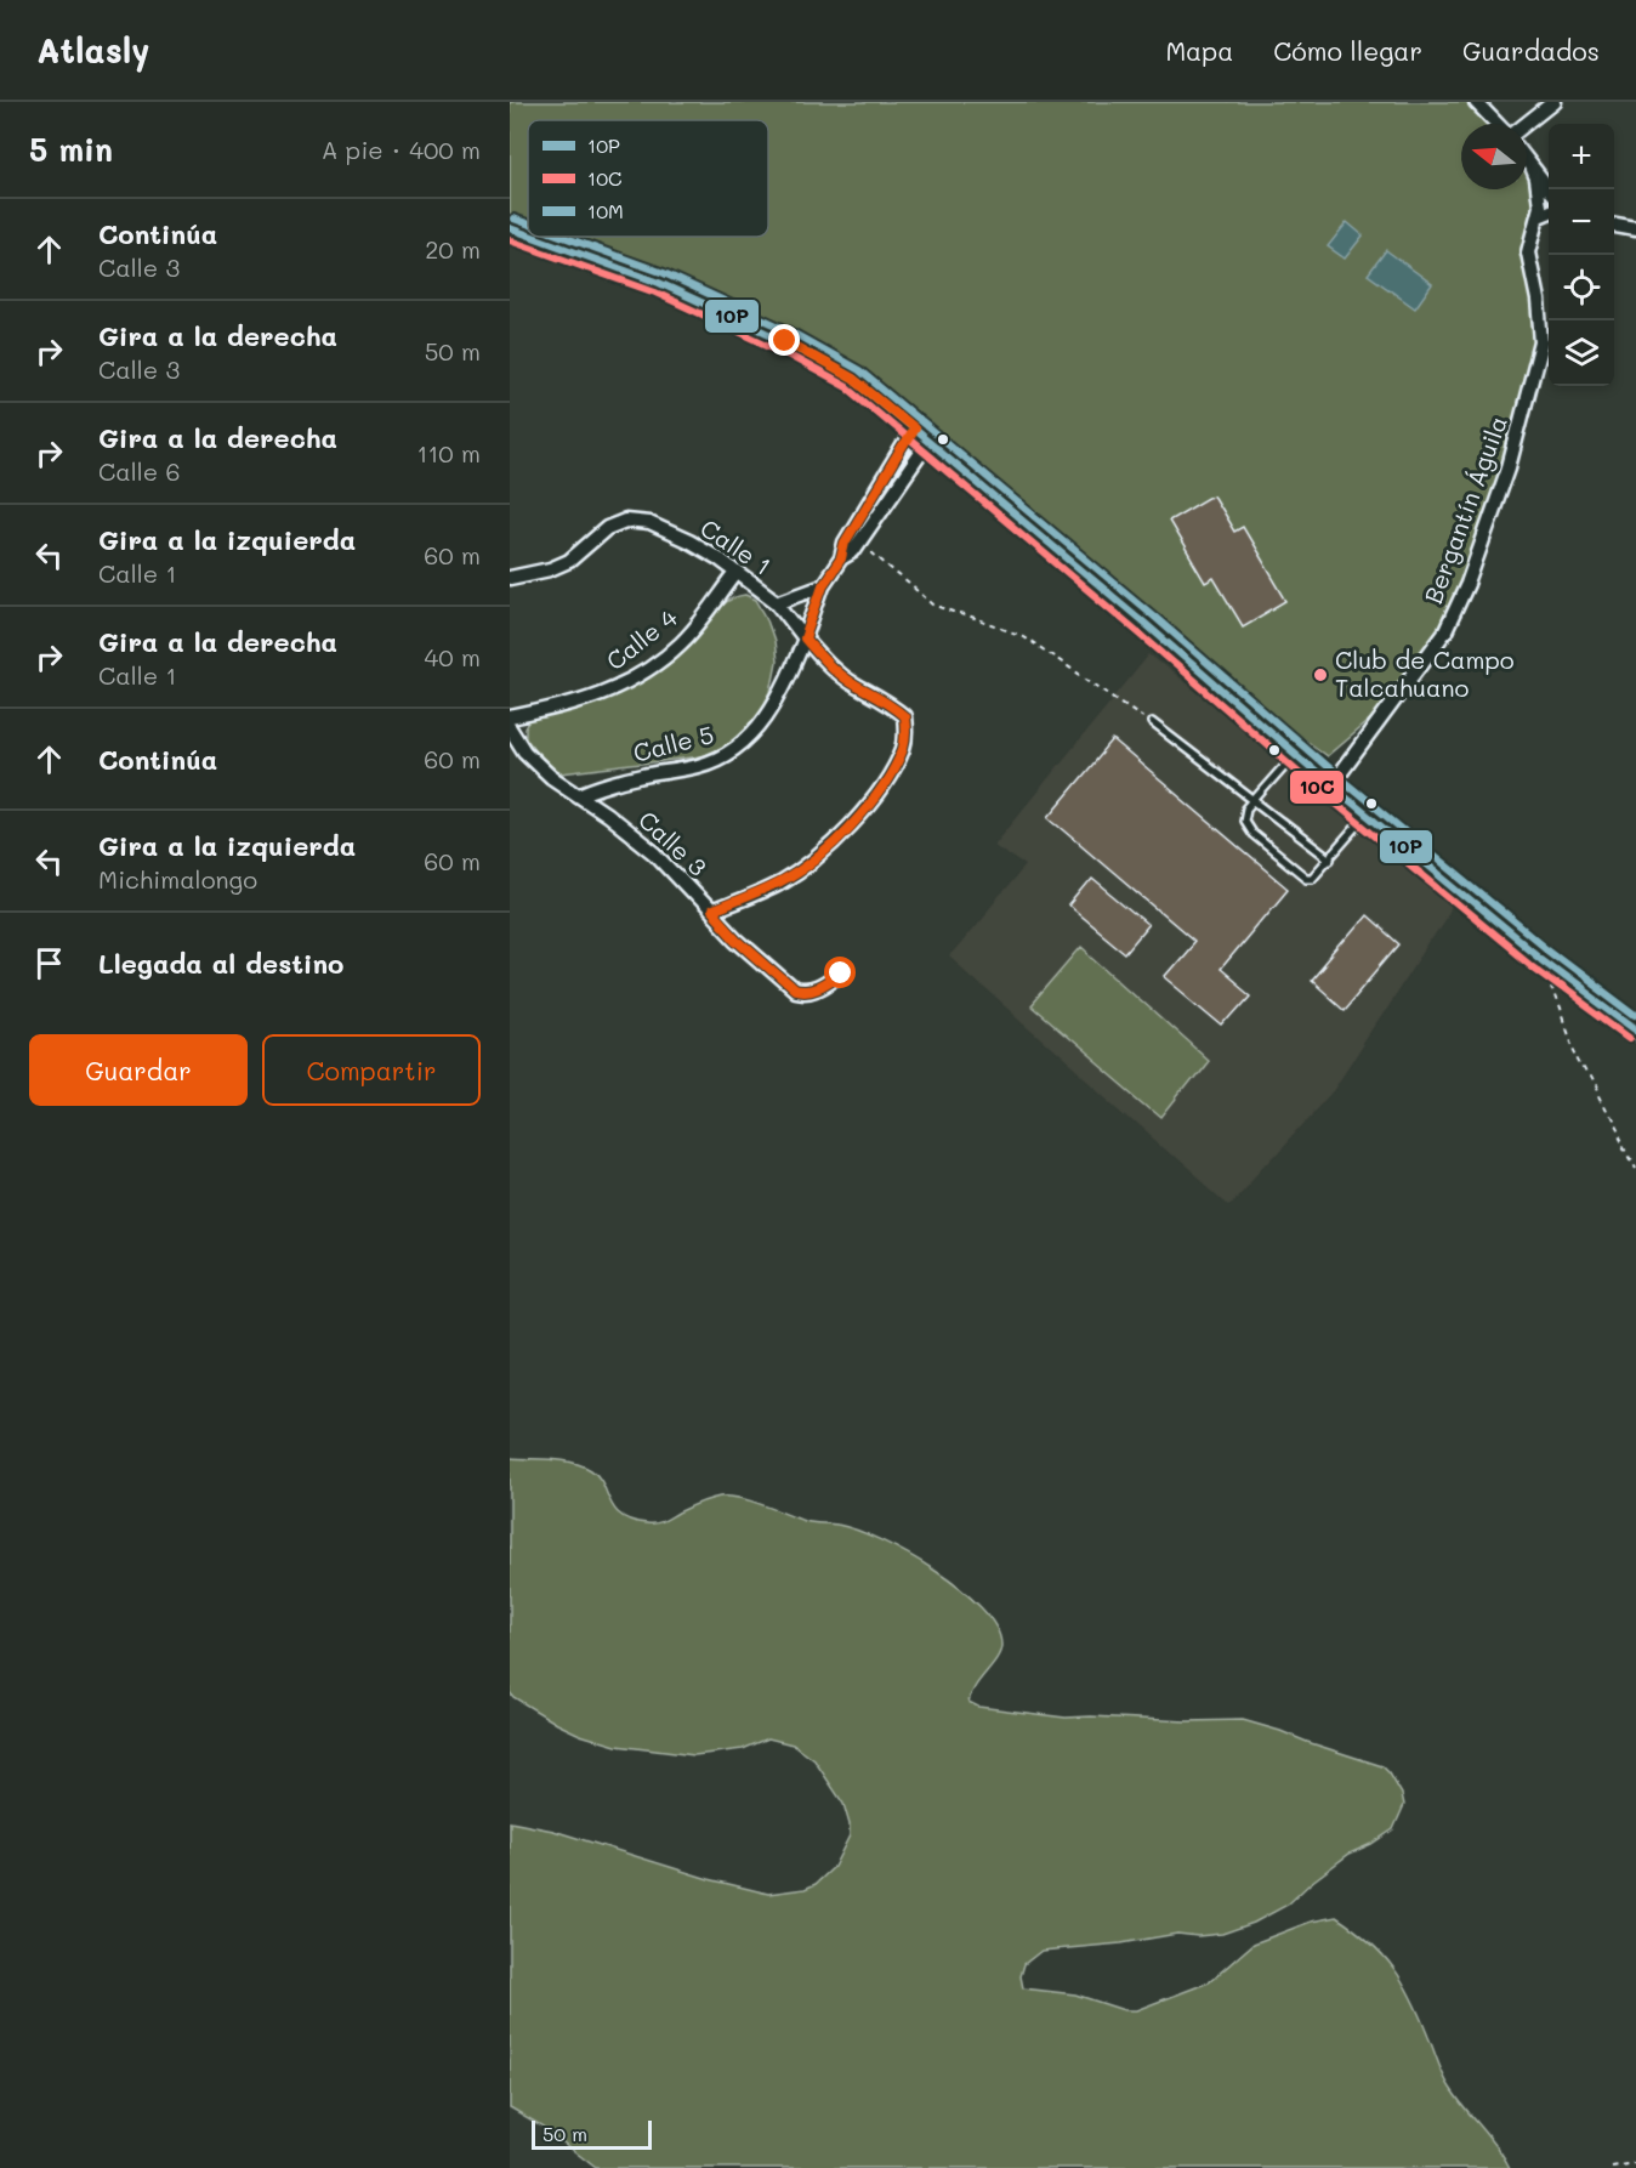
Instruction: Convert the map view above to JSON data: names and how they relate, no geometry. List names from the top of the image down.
{
  "streets": {
    "street": [
      "Bergantín Águila",
      "Calle 1",
      "Calle 4",
      "Calle 5",
      "Calle 3"
    ]
  },
  "crossings": [
    ["Calle 1", "Calle 4"],
    ["Calle 1", "Calle 5"],
    ["Calle 1", "Calle 3"],
    ["Calle 5", "Calle 3"]
  ],
  "places": ["Club de Campo Talcahuano"],
  "lines": ["transit line 10M", "transit line 10P", "transit line 10C"],
  "legend": ["10P", "10C", "10M"],
  "scale_bar": "50 m",
  "north": "left",
  "page": {
    "header": "Atlasly",
    "nav": ["Mapa", "Cómo llegar", "Guardados"],
    "heading": ["5 min", "A pie · 400 m"],
    "map_buttons": ["+", "−"],
    "list": [
      ["Continúa", "Calle 3", "20 m"],
      ["Gira a la derecha", "Calle 3", "50 m"],
      ["Gira a la derecha", "Calle 6", "110 m"],
      ["Gira a la izquierda", "Calle 1", "60 m"],
      ["Gira a la derecha", "Calle 1", "40 m"],
      ["Continúa", "60 m"],
      ["Gira a la izquierda", "Michimalongo", "60 m"],
      "Llegada al destino"
    ],
    "buttons": ["Guardar", "Compartir"],
    "scale": "50 m"
  }
}
